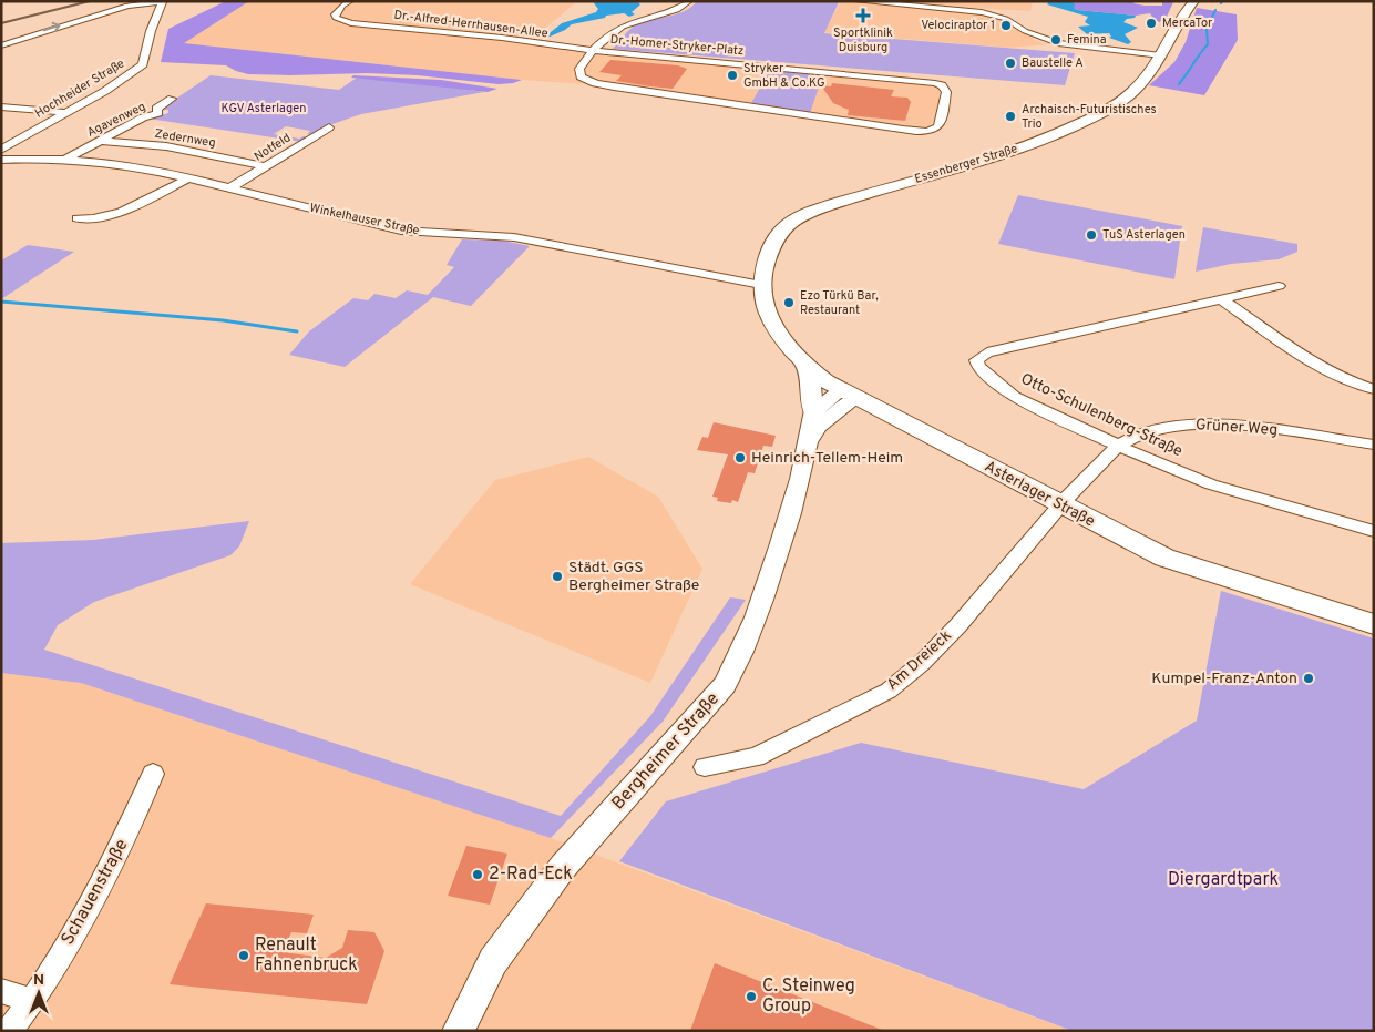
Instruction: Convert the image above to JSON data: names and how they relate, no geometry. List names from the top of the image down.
{
  "streets": {
    "main road": ["Essenberger Straße", "Asterlager Straße"],
    "street": [
      "Dr.-Alfred-Herrhausen-Allee",
      "Dr.-Homer-Stryker-Platz",
      "Hochheider Straße",
      "Agavenweg",
      "Zedernweg",
      "Notfeld",
      "Winkelhauser Straße",
      "Otto-Schulenberg-Straße",
      "Grüner Weg",
      "Am Dreieck",
      "Bergheimer Straße",
      "Schauenstraße"
    ]
  },
  "crossings": [
    ["Dr.-Alfred-Herrhausen-Allee", "Dr.-Homer-Stryker-Platz"],
    ["Agavenweg", "Zedernweg"],
    ["Agavenweg", "Winkelhauser Straße"],
    ["Zedernweg", "Notfeld"],
    ["Notfeld", "Winkelhauser Straße"],
    ["Essenberger Straße", "Winkelhauser Straße"],
    ["Essenberger Straße", "Asterlager Straße"],
    ["Winkelhauser Straße", "Asterlager Straße"],
    ["Otto-Schulenberg-Straße", "Grüner Weg"],
    ["Grüner Weg", "Asterlager Straße"],
    ["Grüner Weg", "Am Dreieck"],
    ["Asterlager Straße", "Am Dreieck"],
    ["Asterlager Straße", "Bergheimer Straße"]
  ],
  "parks": ["KGV Asterlagen", "Diergardtpark"],
  "places": {
    "health": ["Sportklinik Duisburg"],
    "other": [
      "MercaTor",
      "Velociraptor 1",
      "Femina",
      "Baustelle A",
      "Stryker GmbH & Co.KG",
      "Archaisch-Futuristisches Trio",
      "TuS Asterlagen",
      "Ezo Türkü Bar, Restaurant",
      "Heinrich-Tellem-Heim",
      "Städt. GGS Bergheimer Straße",
      "Kumpel-Franz-Anton",
      "2-Rad-Eck",
      "Renault Fahnenbruck",
      "C. Steinweg Group"
    ]
  },
  "north": "top"
}
